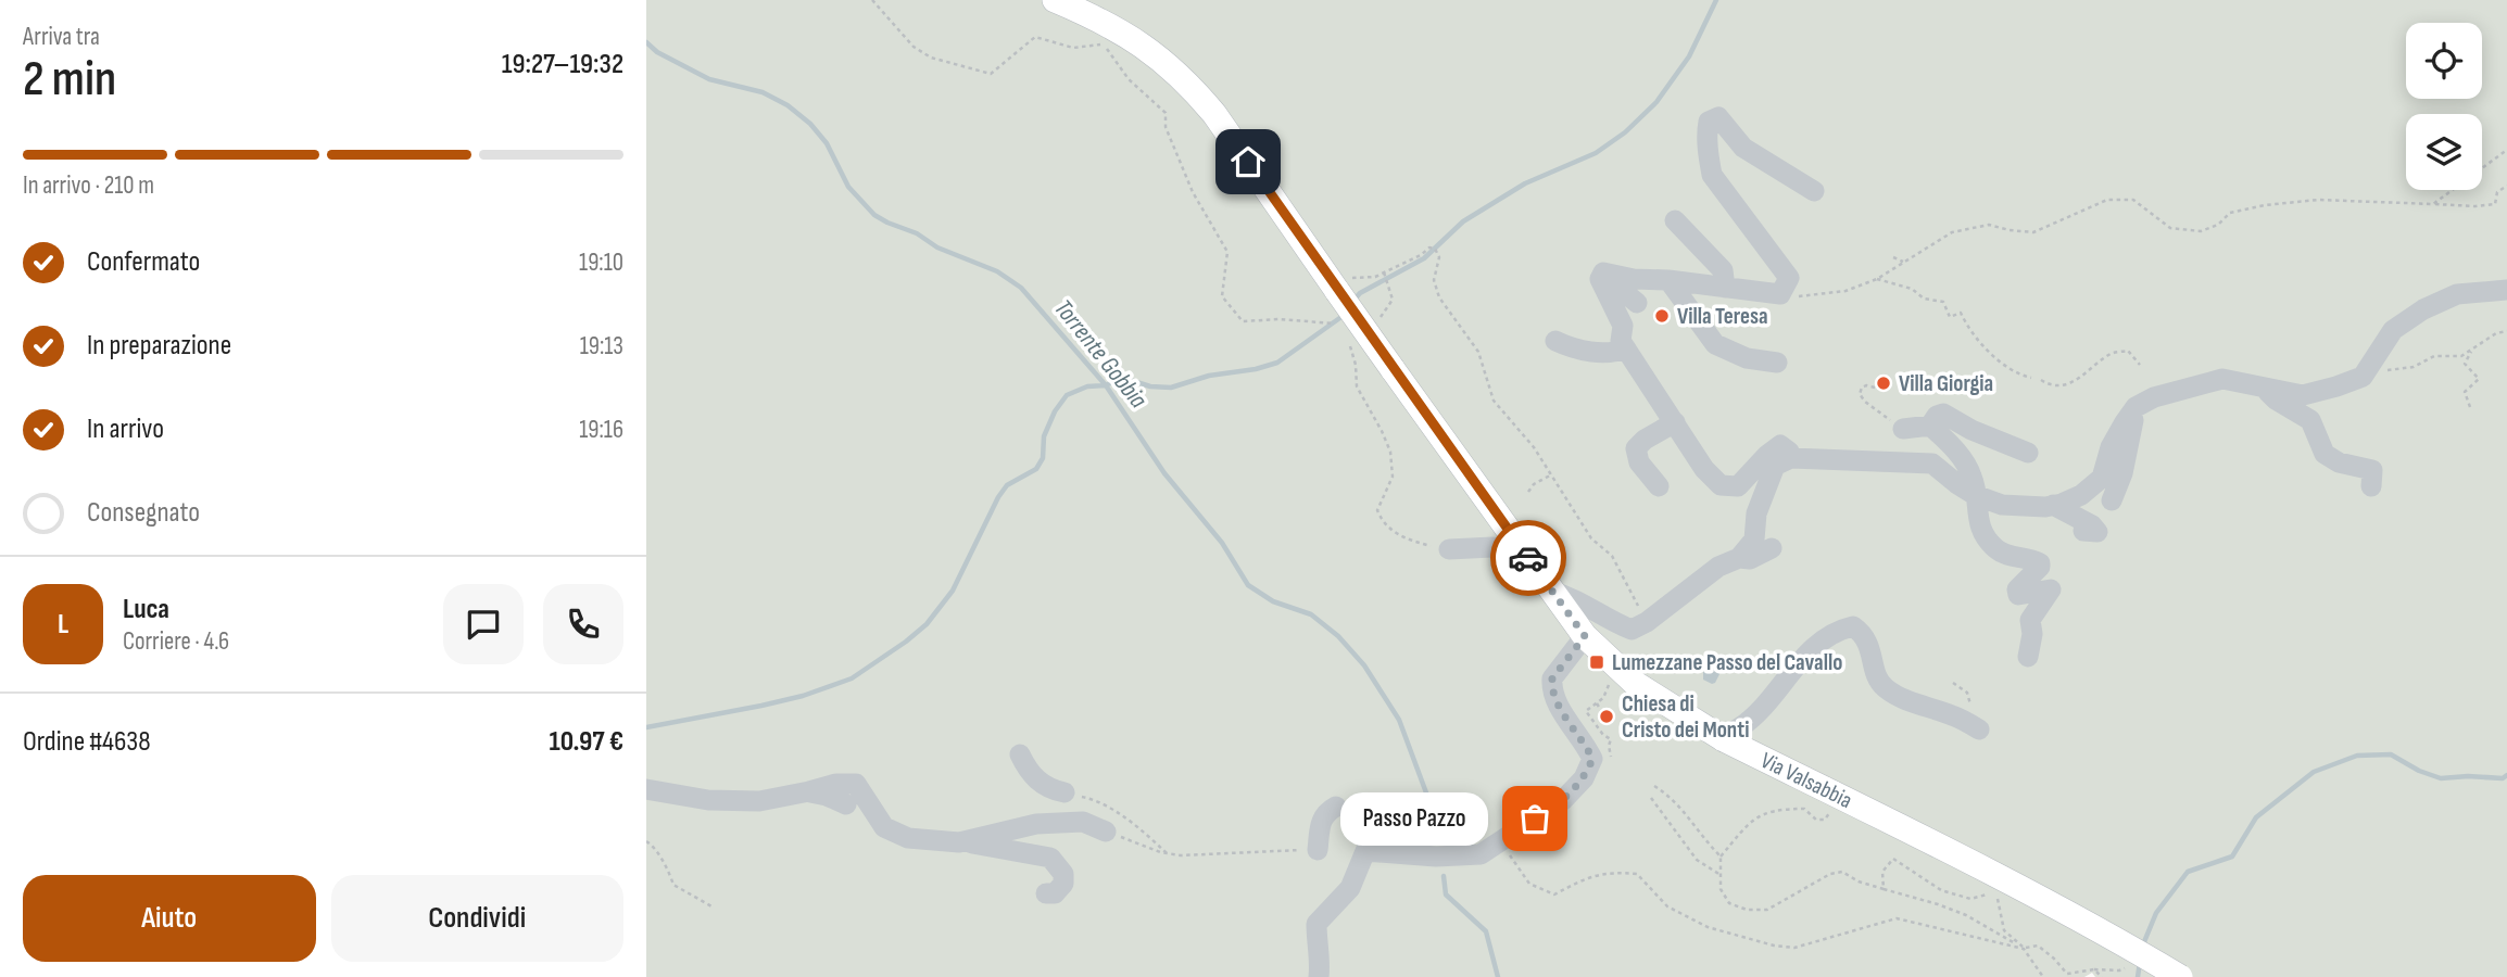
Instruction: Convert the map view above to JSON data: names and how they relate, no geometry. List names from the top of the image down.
{
  "streets": {
    "main road": ["Via Valsabbia"]
  },
  "water": ["Torrente Gobbia"],
  "places": {
    "other": [
      "Villa Teresa",
      "Villa Giorgia",
      "Chiesa di Cristo dei Monti",
      "Passo Pazzo"
    ],
    "transit": ["Lumezzane Passo del Cavallo"]
  },
  "page": {
    "heading": ["2 min", "Arriva tra", "19:27–19:32"],
    "panel": [
      "Luca",
      "Corriere · 4.6",
      "Ordine #4638",
      "10.97 €"
    ],
    "bar": "In arrivo · 210 m",
    "list": [
      ["Confermato", "19:10"],
      ["In preparazione", "19:13"],
      ["In arrivo", "19:16"],
      "Consegnato"
    ],
    "round": "L",
    "bubble": "Passo Pazzo",
    "buttons": ["Aiuto", "Condividi"]
  }
}
